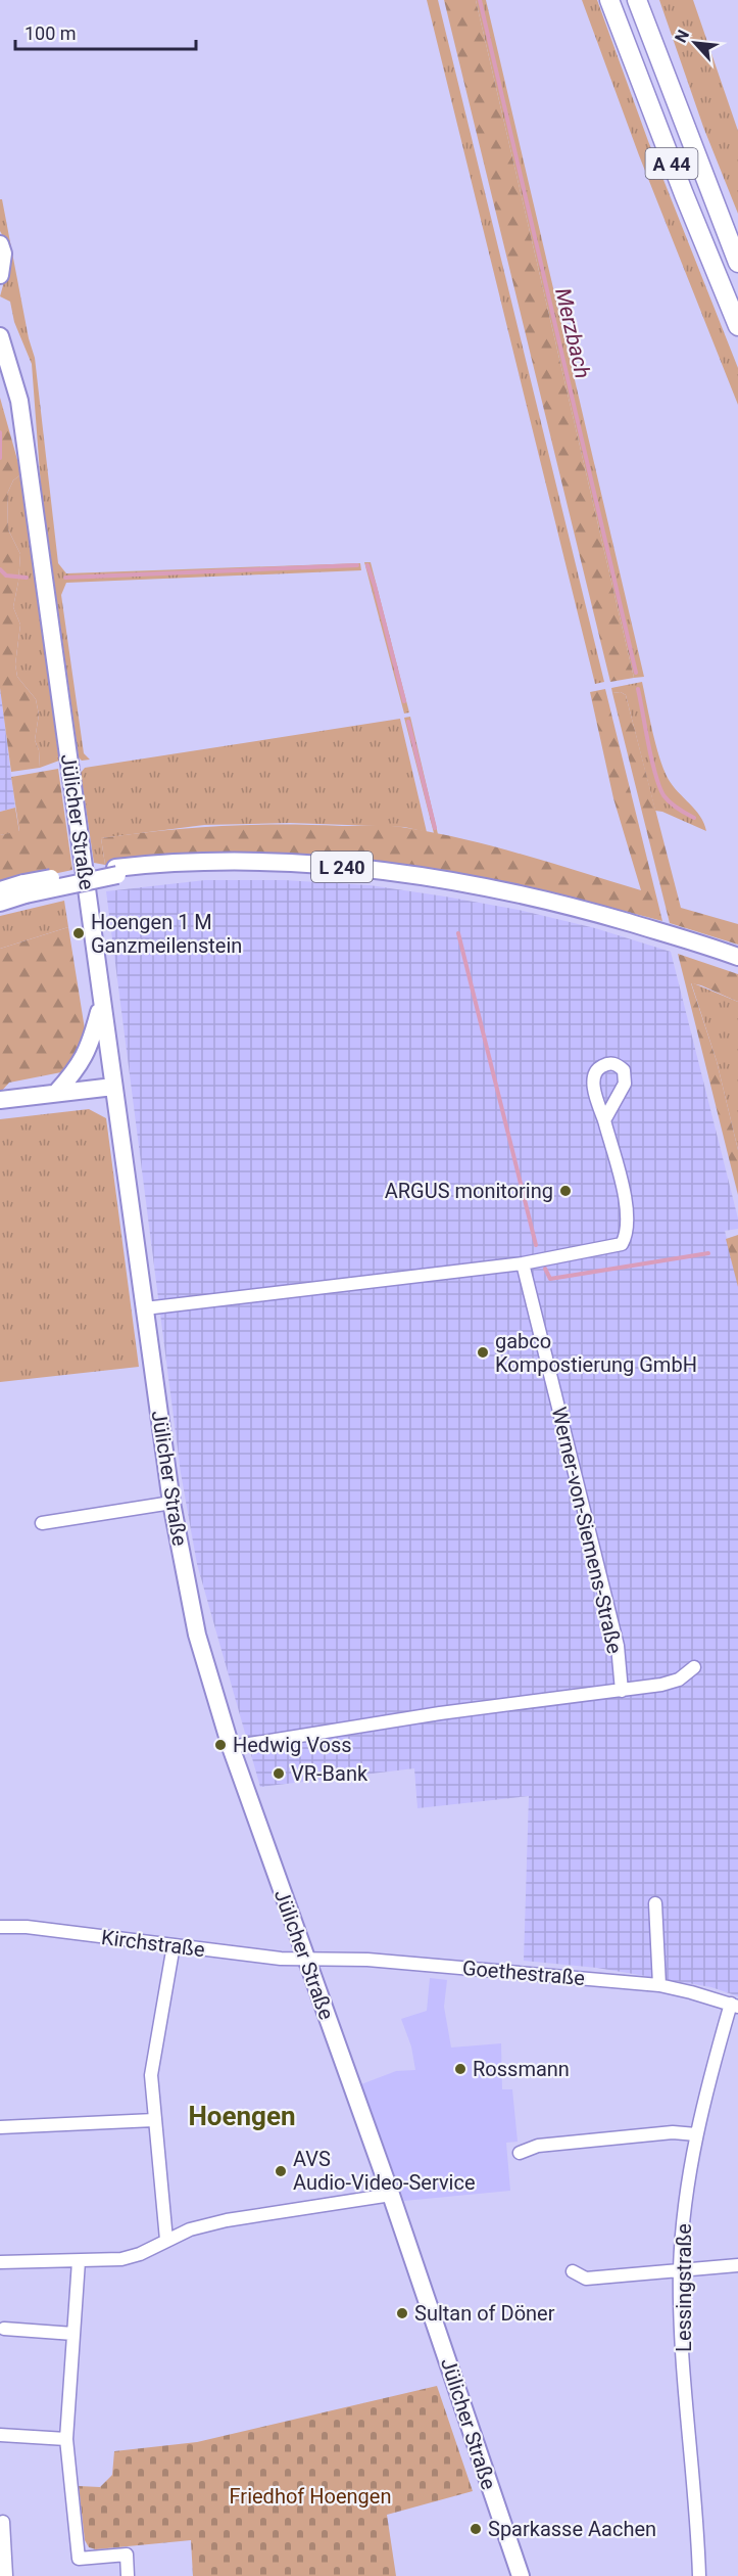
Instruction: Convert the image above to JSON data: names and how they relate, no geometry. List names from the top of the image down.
{
  "streets": {
    "highway": ["A 44"],
    "main road": ["Jülicher Straße", "L 240"],
    "street": [
      "Werner-von-Siemens-Straße",
      "Kirchstraße",
      "Goethestraße",
      "Lessingstraße"
    ]
  },
  "crossings": [
    ["Jülicher Straße", "Kirchstraße"],
    ["Jülicher Straße", "Goethestraße"],
    ["Kirchstraße", "Goethestraße"],
    ["Goethestraße", "Lessingstraße"]
  ],
  "districts": ["Hoengen"],
  "water": ["Merzbach"],
  "parks": ["Friedhof Hoengen"],
  "places": [
    "Hoengen 1 M Ganzmeilenstein",
    "ARGUS monitoring",
    "gabco Kompostierung GmbH",
    "Hedwig Voss",
    "VR-Bank",
    "Rossmann",
    "AVS Audio-Video-Service",
    "Sultan of Döner",
    "Sparkasse Aachen"
  ],
  "scale_bar": "100 m",
  "north": "top left"
}
